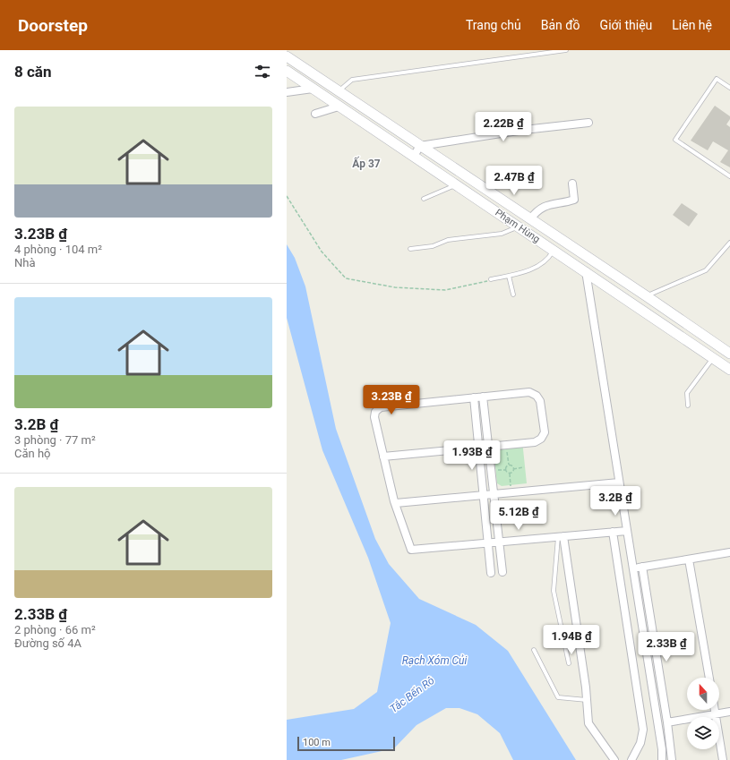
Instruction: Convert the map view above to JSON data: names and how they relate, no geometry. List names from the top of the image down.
{
  "streets": {
    "main road": ["Phạm Hùng"]
  },
  "districts": ["Ấp 37"],
  "water": ["Rạch Xóm Củi", "Tắc Bến Rô"],
  "scale_bar": "100 m",
  "north": "top",
  "page": {
    "header": "Doorstep",
    "nav": [
      "Trang chủ",
      "Bản đồ",
      "Giới thiệu",
      "Liên hệ"
    ],
    "heading": "8 căn",
    "list": [
      {
        "name": "3.23B ₫",
        "note": "4 phòng · 104 m² · Nhà"
      },
      {
        "name": "3.2B ₫",
        "note": "3 phòng · 77 m² · Căn hộ"
      },
      {
        "name": "2.33B ₫",
        "note": "2 phòng · 66 m² · Đường số 4A"
      }
    ],
    "price": [
      "2.22B ₫",
      "2.47B ₫",
      "3.23B ₫",
      "1.93B ₫",
      "3.2B ₫",
      "5.12B ₫",
      "1.94B ₫",
      "2.33B ₫"
    ],
    "scale": "100 m"
  }
}
